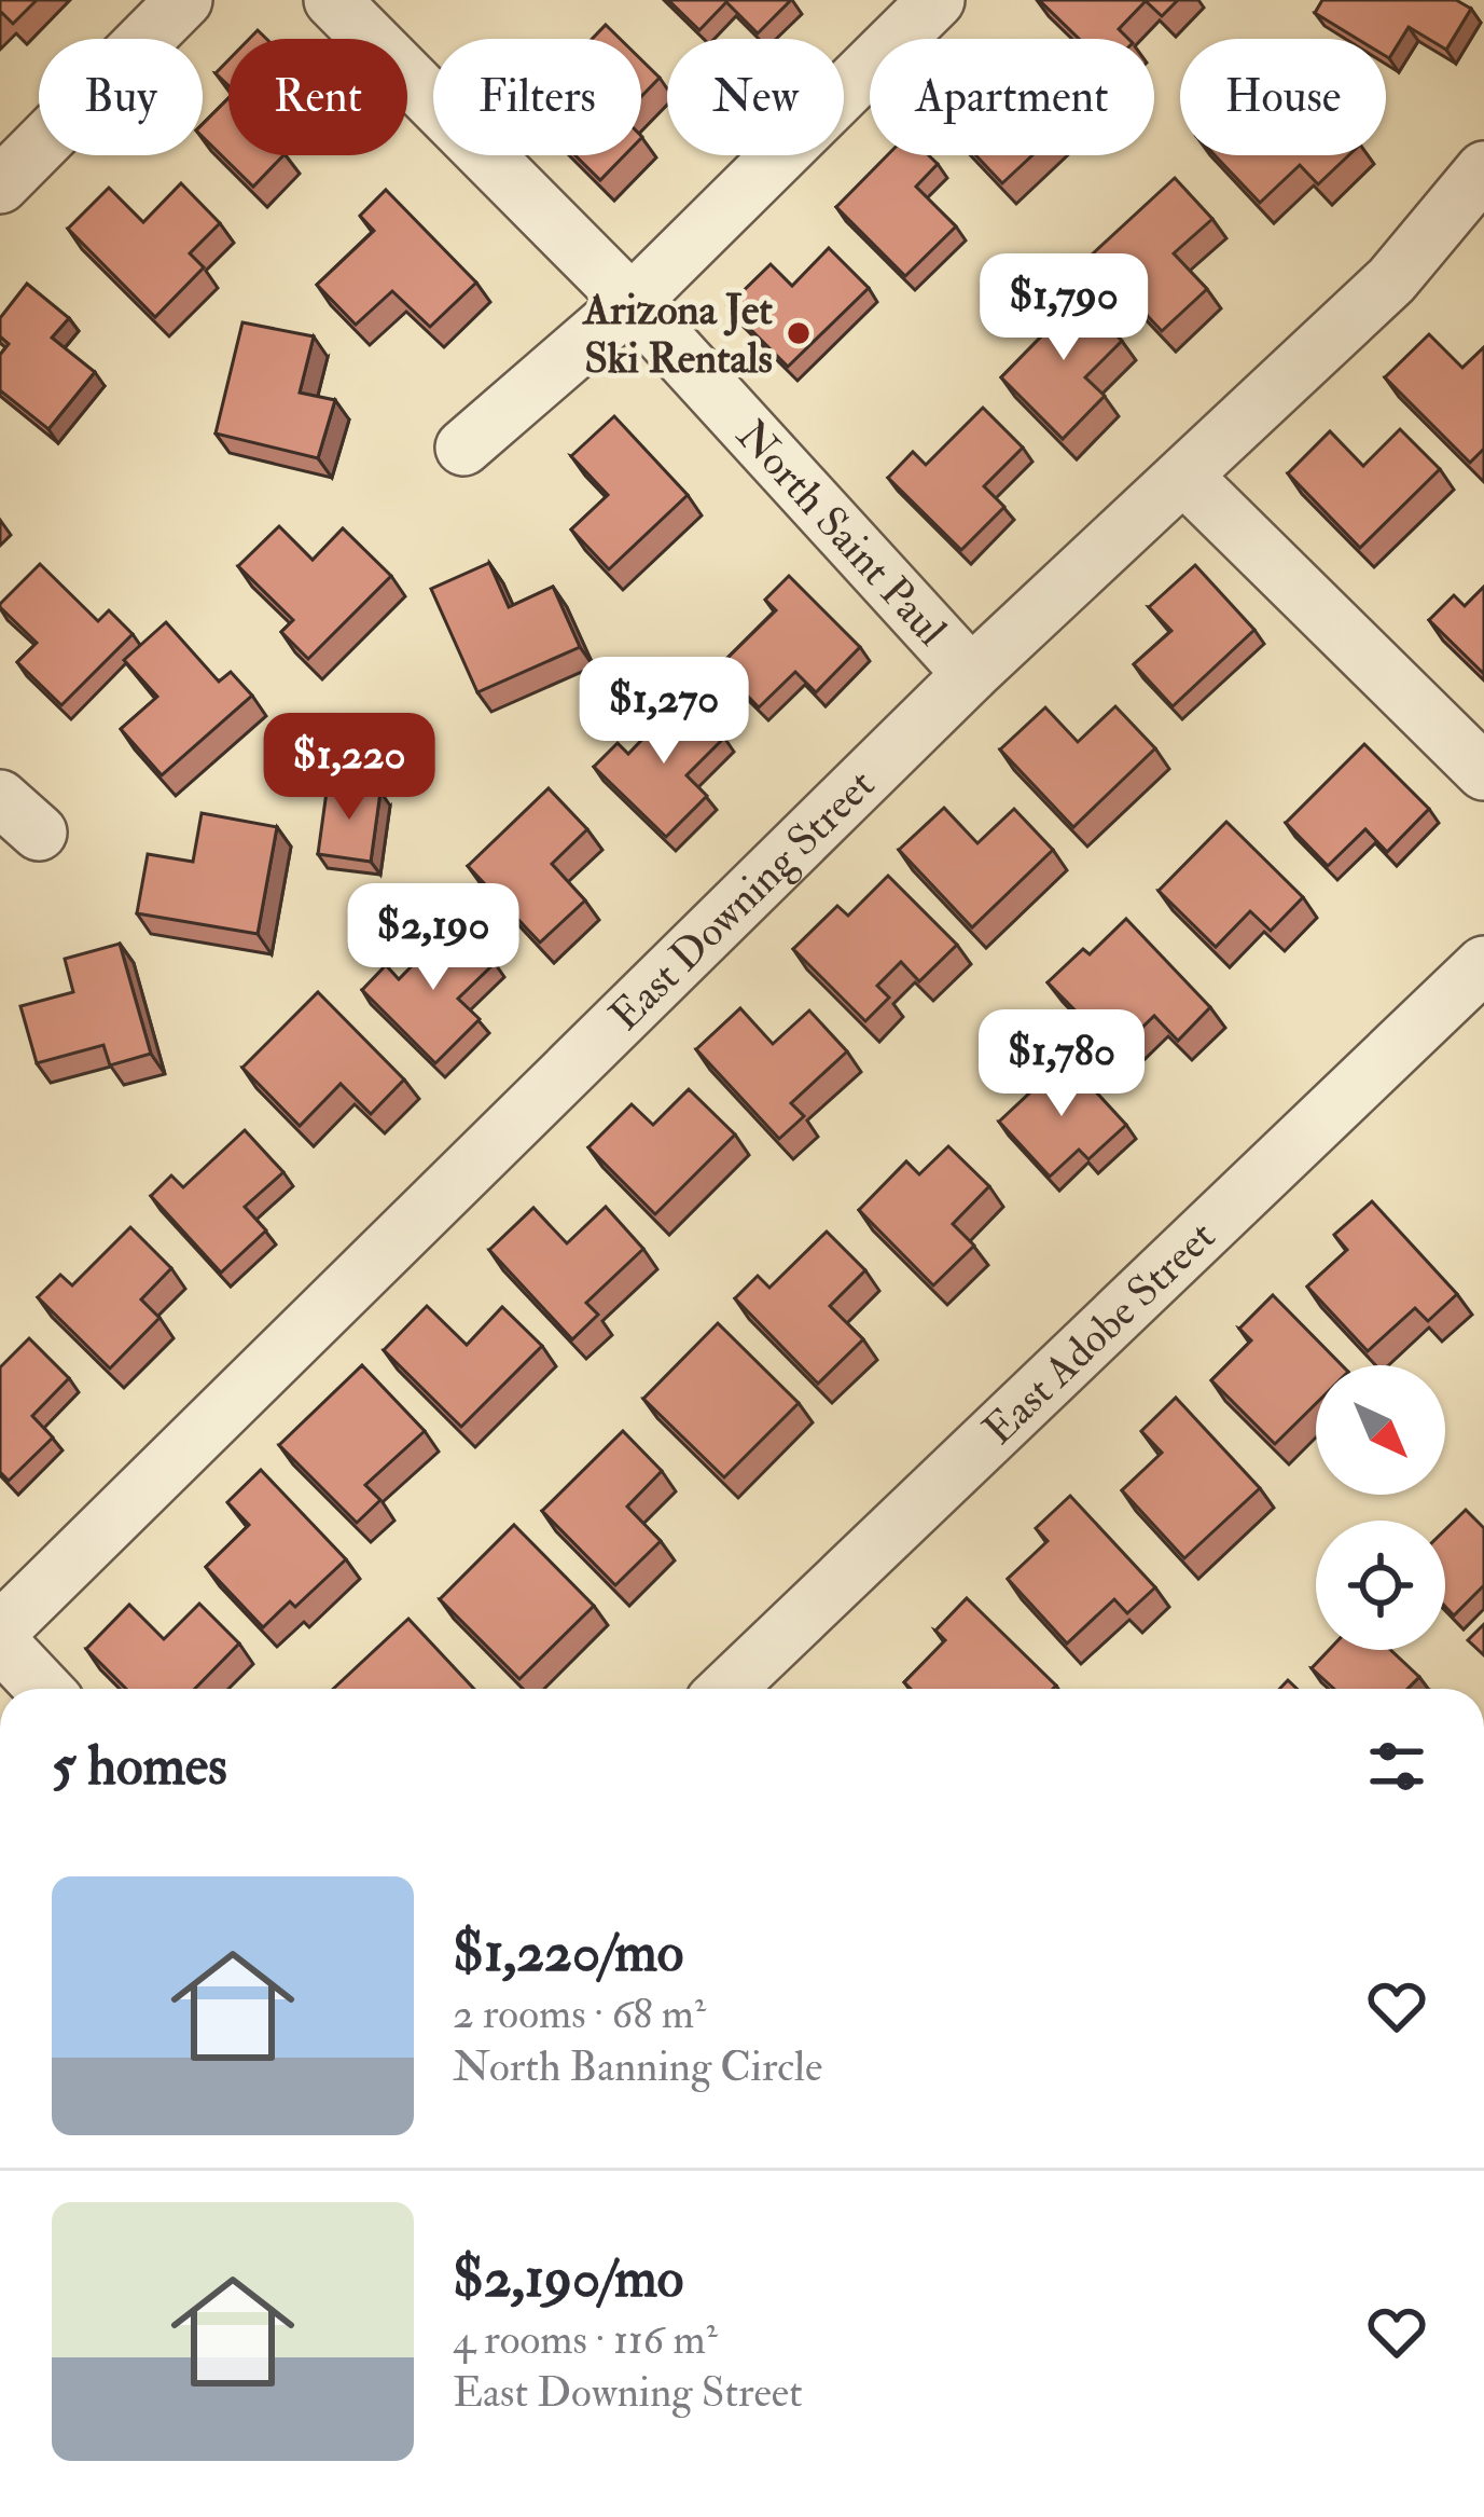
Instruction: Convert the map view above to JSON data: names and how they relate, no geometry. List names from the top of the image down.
{
  "streets": {
    "street": ["North Saint Paul", "East Downing Street", "East Adobe Street"]
  },
  "crossings": [
    ["North Saint Paul", "East Downing Street"]
  ],
  "places": ["Arizona Jet Ski Rentals"],
  "north": "bottom right",
  "page": {
    "chip": [
      "Buy",
      "Rent",
      "Filters",
      "New",
      "Apartment",
      "House"
    ],
    "price": [
      "$1,790",
      "$1,270",
      "$1,220",
      "$2,190",
      "$1,780"
    ],
    "heading": "5 homes",
    "list": [
      {
        "name": "$1,220/mo",
        "note": "2 rooms · 68 m² · North Banning Circle"
      },
      {
        "name": "$2,190/mo",
        "note": "4 rooms · 116 m² · East Downing Street"
      }
    ]
  }
}
